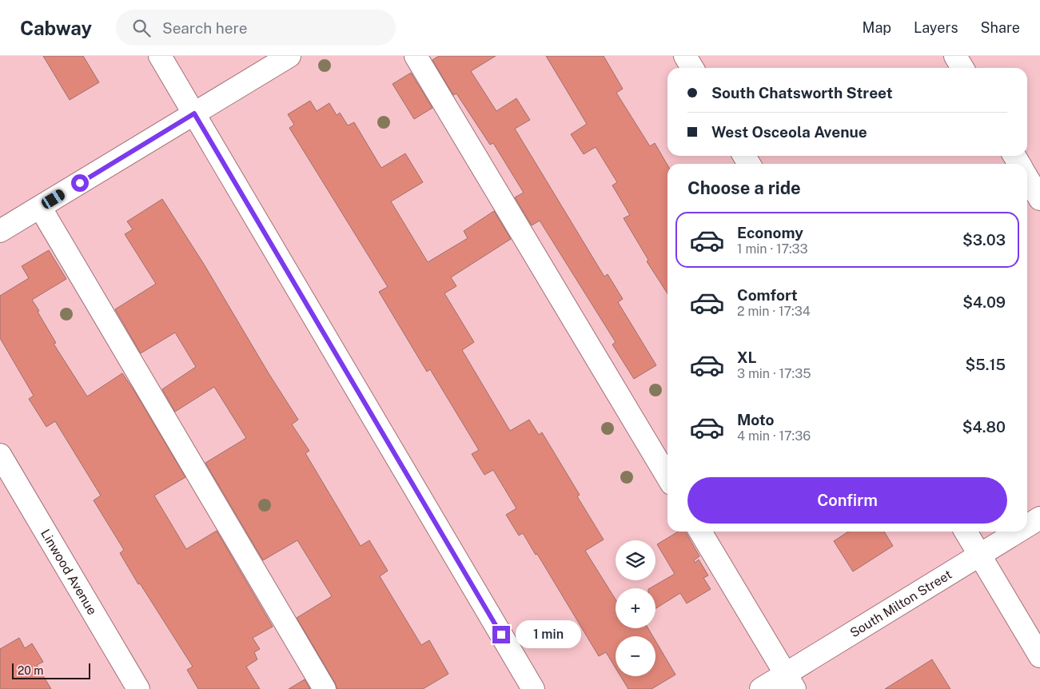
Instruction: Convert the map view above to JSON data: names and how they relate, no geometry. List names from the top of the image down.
{
  "streets": {
    "street": ["Linwood Avenue", "South Milton Street"]
  },
  "scale_bar": "20 m",
  "page": {
    "header": "Cabway",
    "search": "Search here",
    "nav": ["Map", "Layers", "Share"],
    "banner": ["South Chatsworth Street", "West Osceola Avenue"],
    "heading": "Choose a ride",
    "list": [
      {
        "name": "Economy",
        "note": "1 min · 17:33",
        "value": "$3.03"
      },
      {
        "name": "Comfort",
        "note": "2 min · 17:34",
        "value": "$4.09"
      },
      {
        "name": "XL",
        "note": "3 min · 17:35",
        "value": "$5.15"
      },
      {
        "name": "Moto",
        "note": "4 min · 17:36",
        "value": "$4.80"
      }
    ],
    "buttons": "Confirm",
    "map_buttons": ["+", "−"],
    "bubble": "1 min",
    "scale": "20 m"
  }
}
